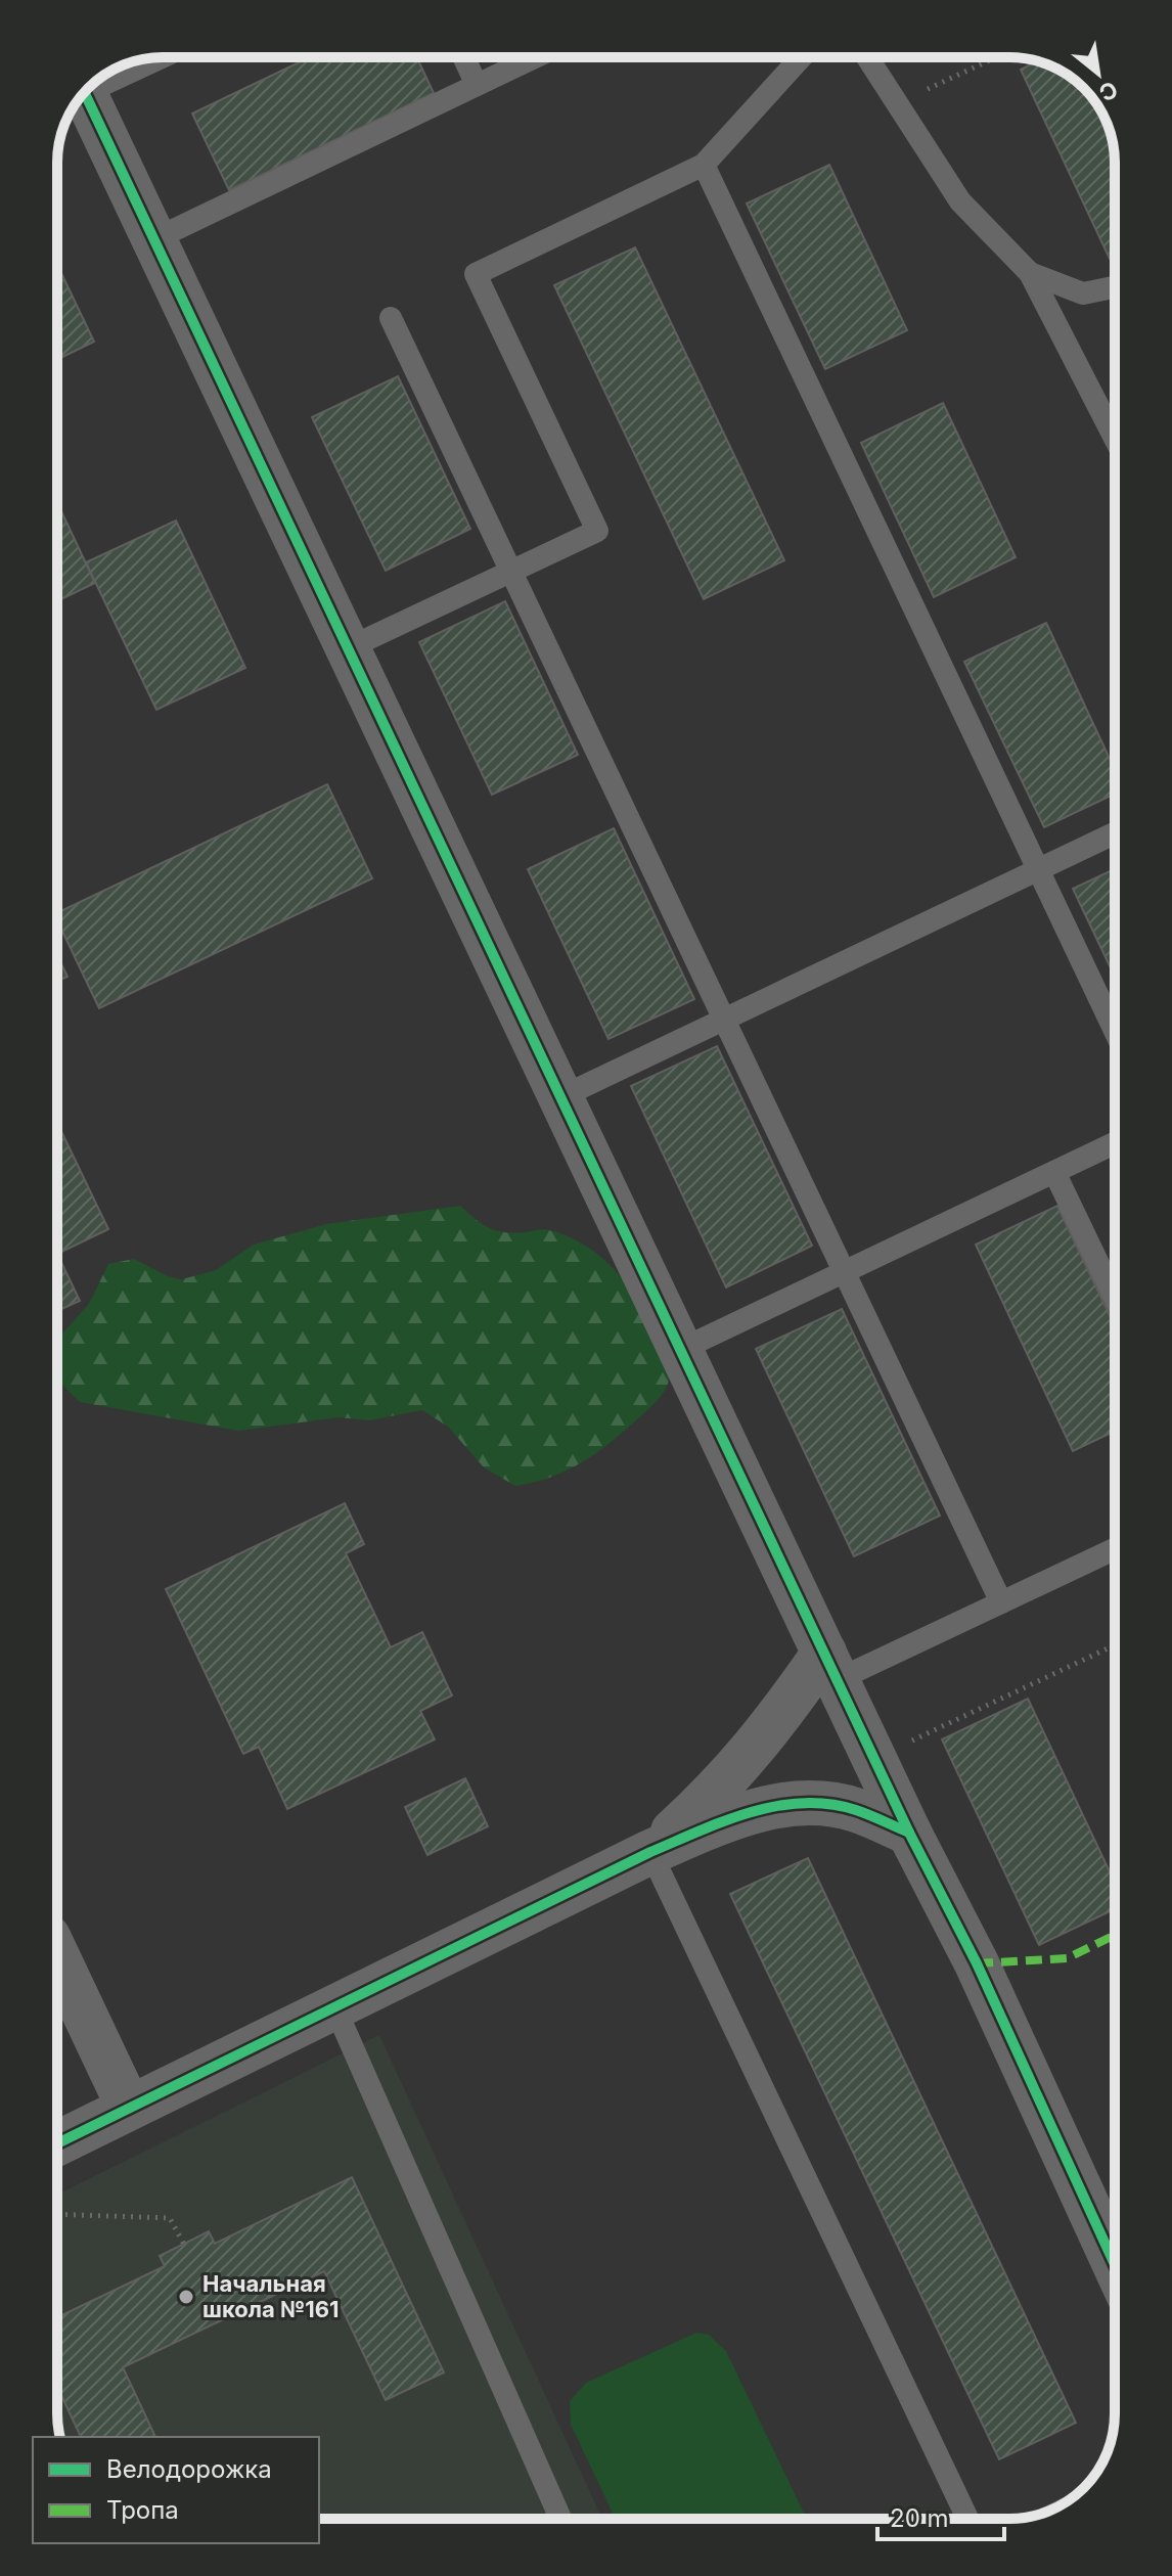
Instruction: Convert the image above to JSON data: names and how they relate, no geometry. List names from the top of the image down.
{
  "places": ["Начальная школа №161"],
  "legend": ["Велодорожка", "Тропа"],
  "scale_bar": "20 m",
  "north": "bottom right"
}
